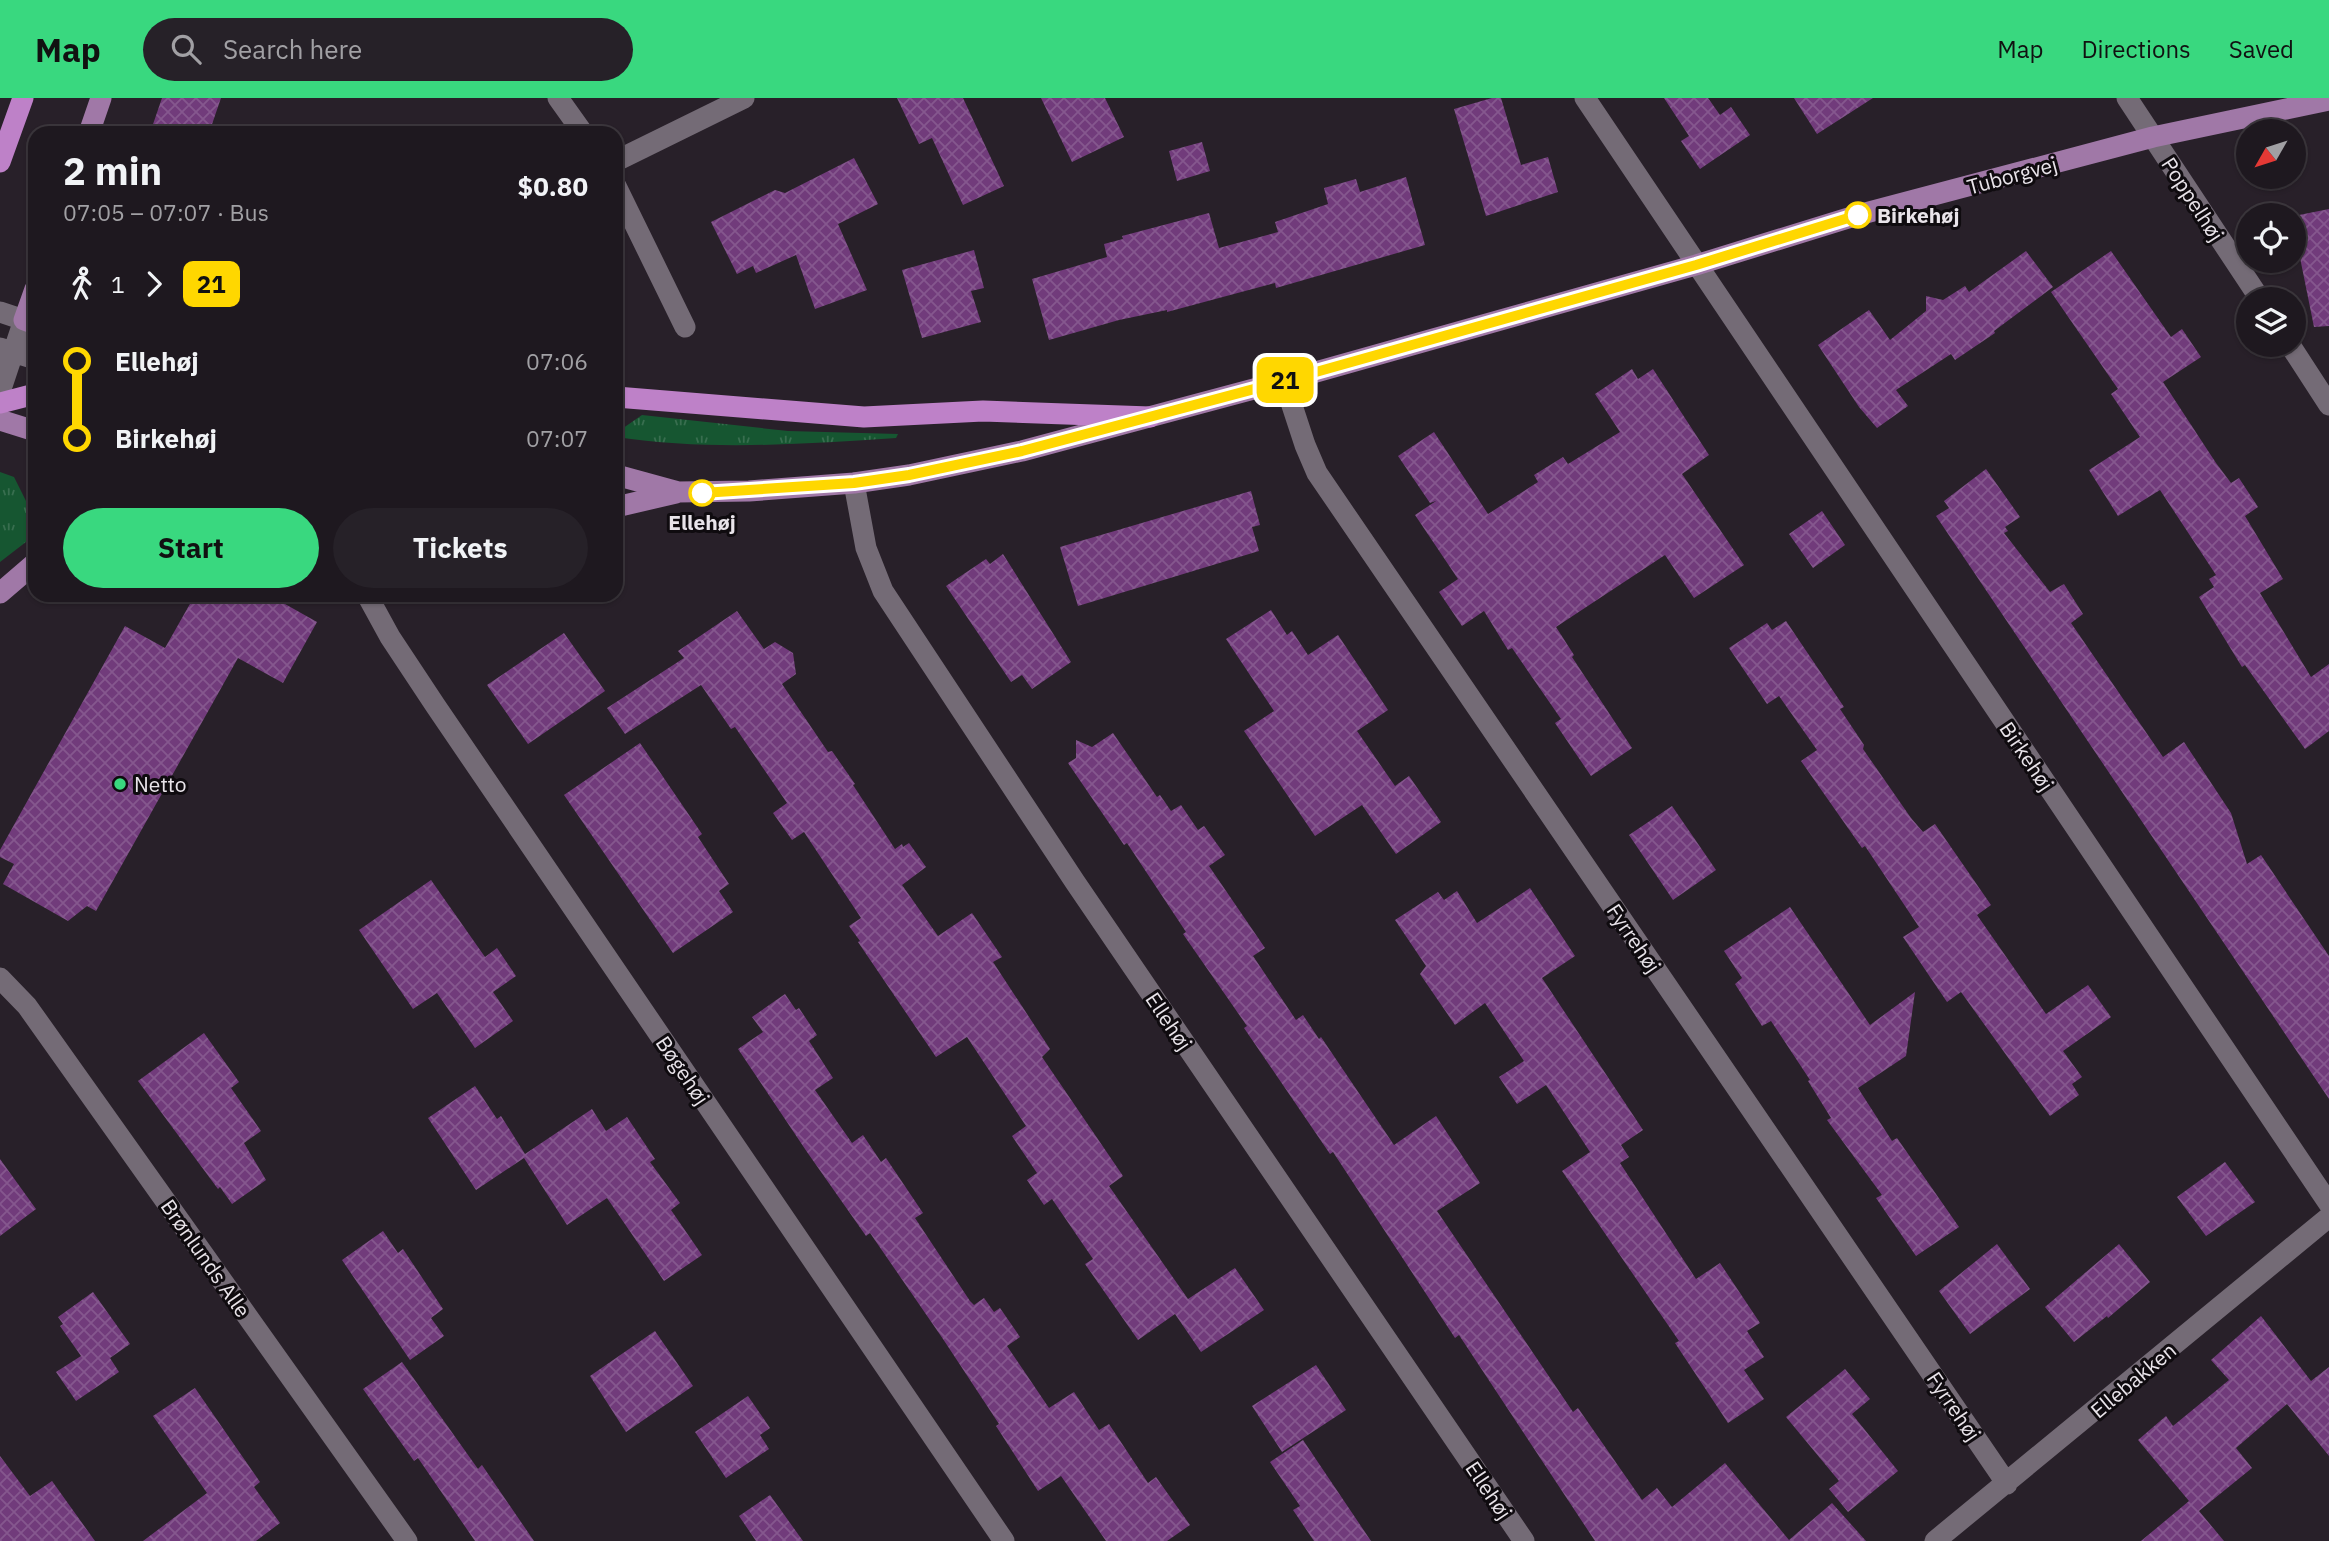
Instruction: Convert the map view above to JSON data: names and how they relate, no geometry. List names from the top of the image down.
{
  "streets": {
    "main road": ["Tuborgvej"],
    "street": [
      "Poppelhøj",
      "Birkehøj",
      "Fyrrehøj",
      "Ellehøj",
      "Bøgehøj",
      "Brønlunds Alle",
      "Ellebakken"
    ]
  },
  "crossings": [
    ["Tuborgvej", "Poppelhøj"],
    ["Tuborgvej", "Birkehøj"],
    ["Tuborgvej", "Fyrrehøj"],
    ["Tuborgvej", "Ellehøj"],
    ["Fyrrehøj", "Ellebakken"]
  ],
  "places": ["Birkehøj", "Ellehøj", "Netto"],
  "lines": ["bus line 21"],
  "north": "bottom left",
  "page": {
    "header": "Map",
    "search": "Search here",
    "nav": ["Map", "Directions", "Saved"],
    "on_map": "21",
    "heading": ["2 min", "07:05 – 07:07 · Bus", "$0.80"],
    "legs": ["1", "21"],
    "list": [
      {
        "name": "Ellehøj",
        "value": "07:06"
      },
      {
        "name": "Birkehøj",
        "value": "07:07"
      }
    ],
    "buttons": ["Start", "Tickets"]
  }
}
